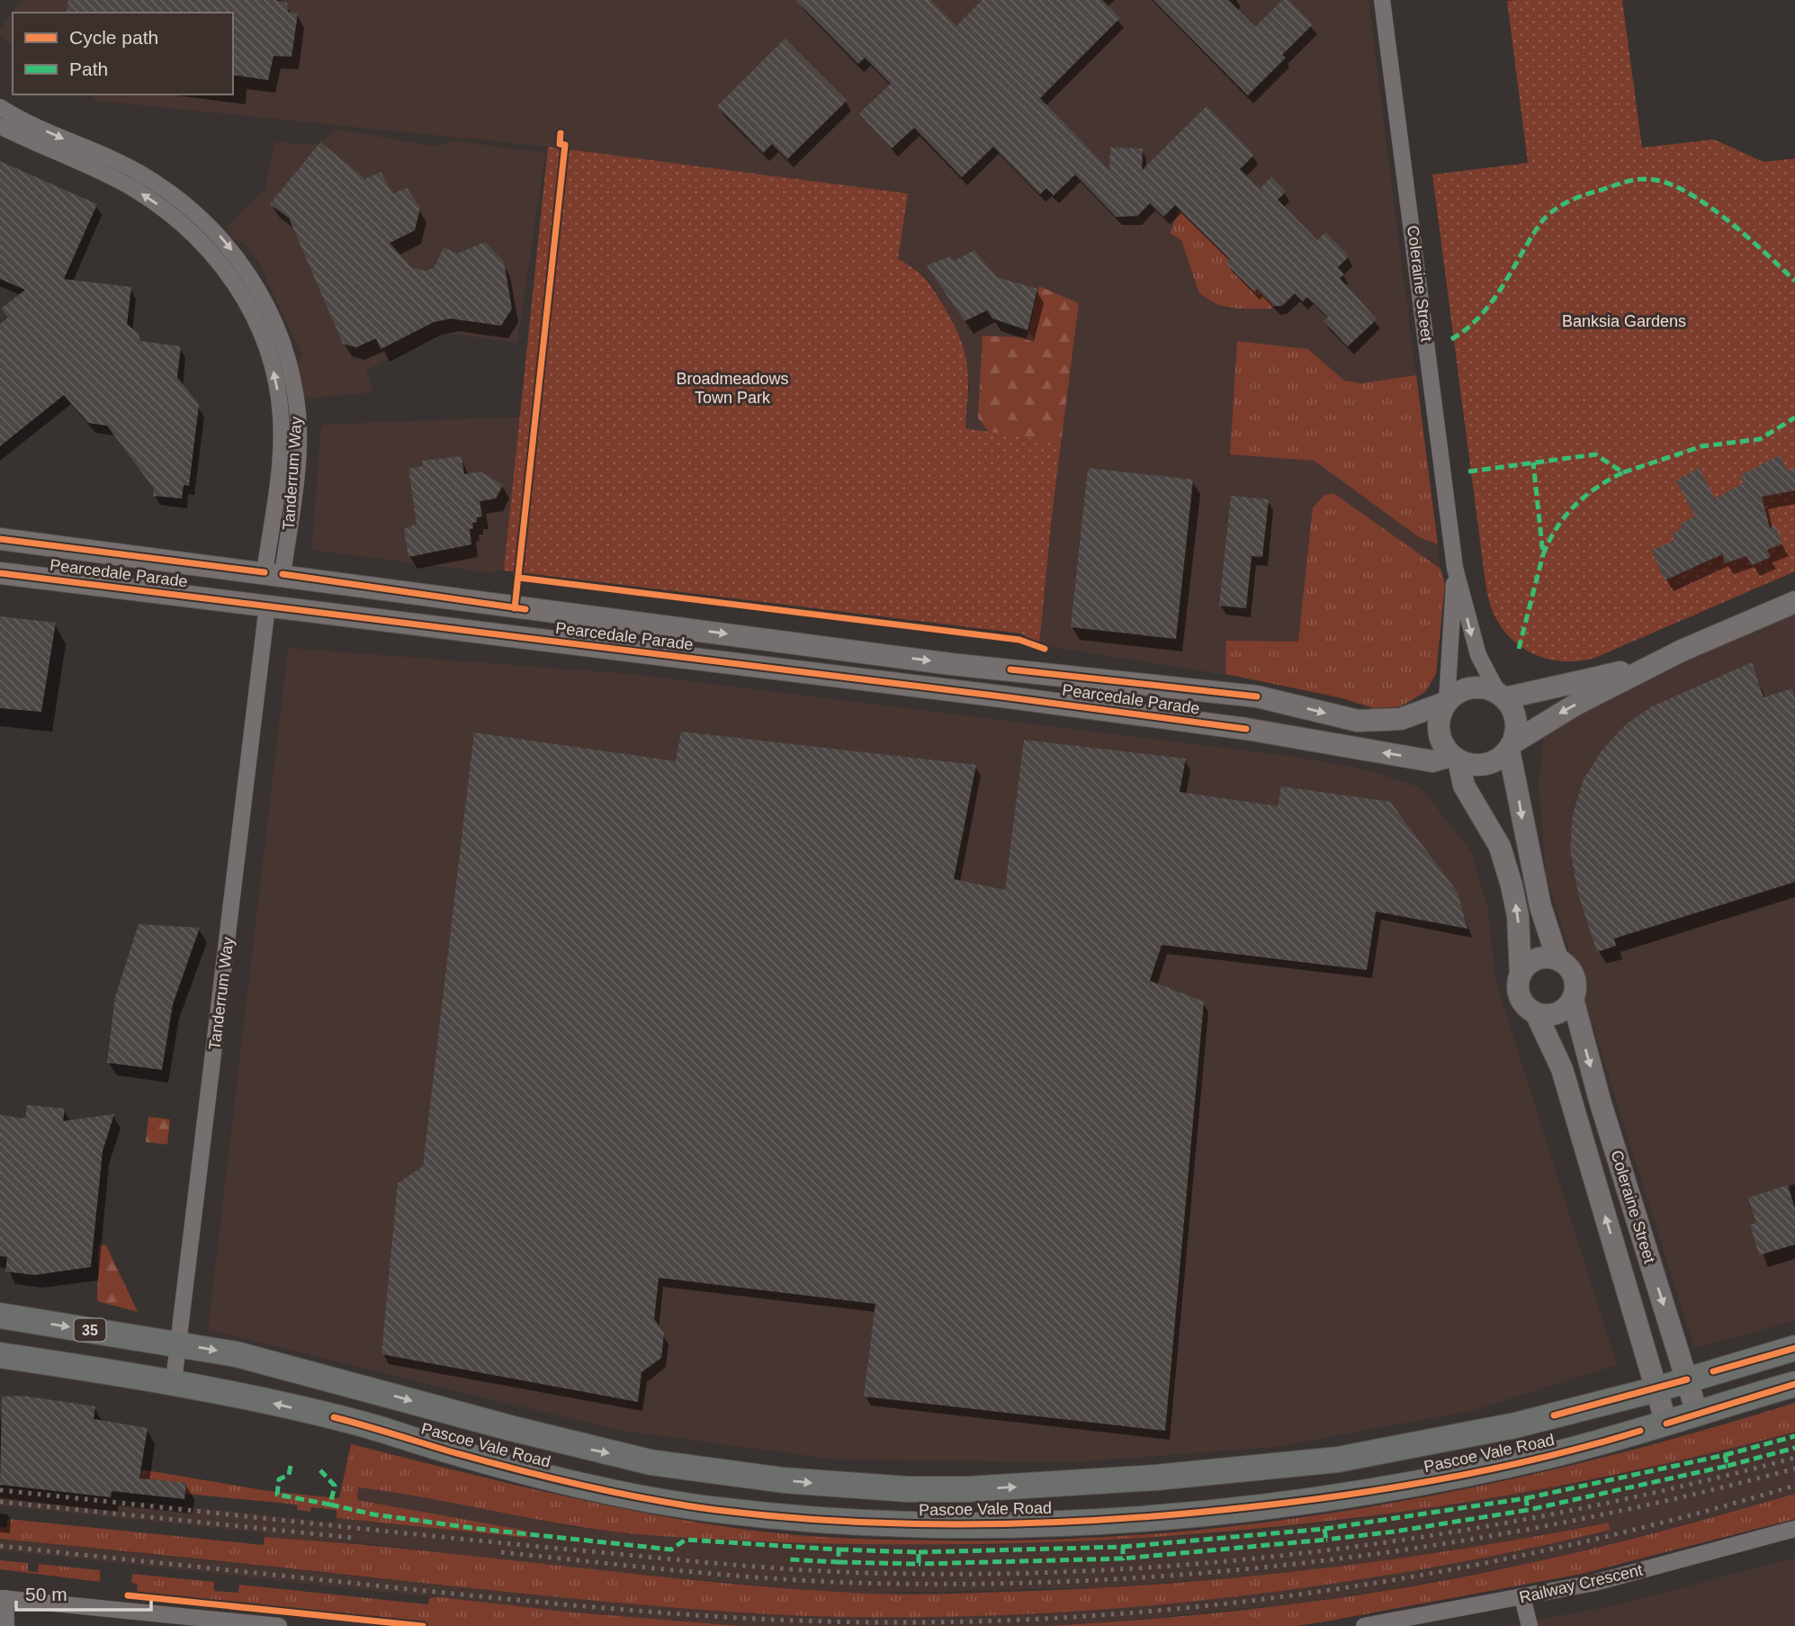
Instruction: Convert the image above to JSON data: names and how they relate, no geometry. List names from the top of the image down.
{
  "streets": {
    "main road": ["35", "Pascoe Vale Road"],
    "street": [
      "Coleraine Street",
      "Tanderrum Way",
      "Pearcedale Parade",
      "Railway Crescent"
    ]
  },
  "crossings": [
    ["Coleraine Street", "Pearcedale Parade"],
    ["Coleraine Street", "Pascoe Vale Road"],
    ["Tanderrum Way", "Pearcedale Parade"],
    ["Tanderrum Way", "Pascoe Vale Road"]
  ],
  "parks": ["Banksia Gardens", "Broadmeadows Town Park"],
  "legend": ["Cycle path", "Path"],
  "scale_bar": "50 m"
}
